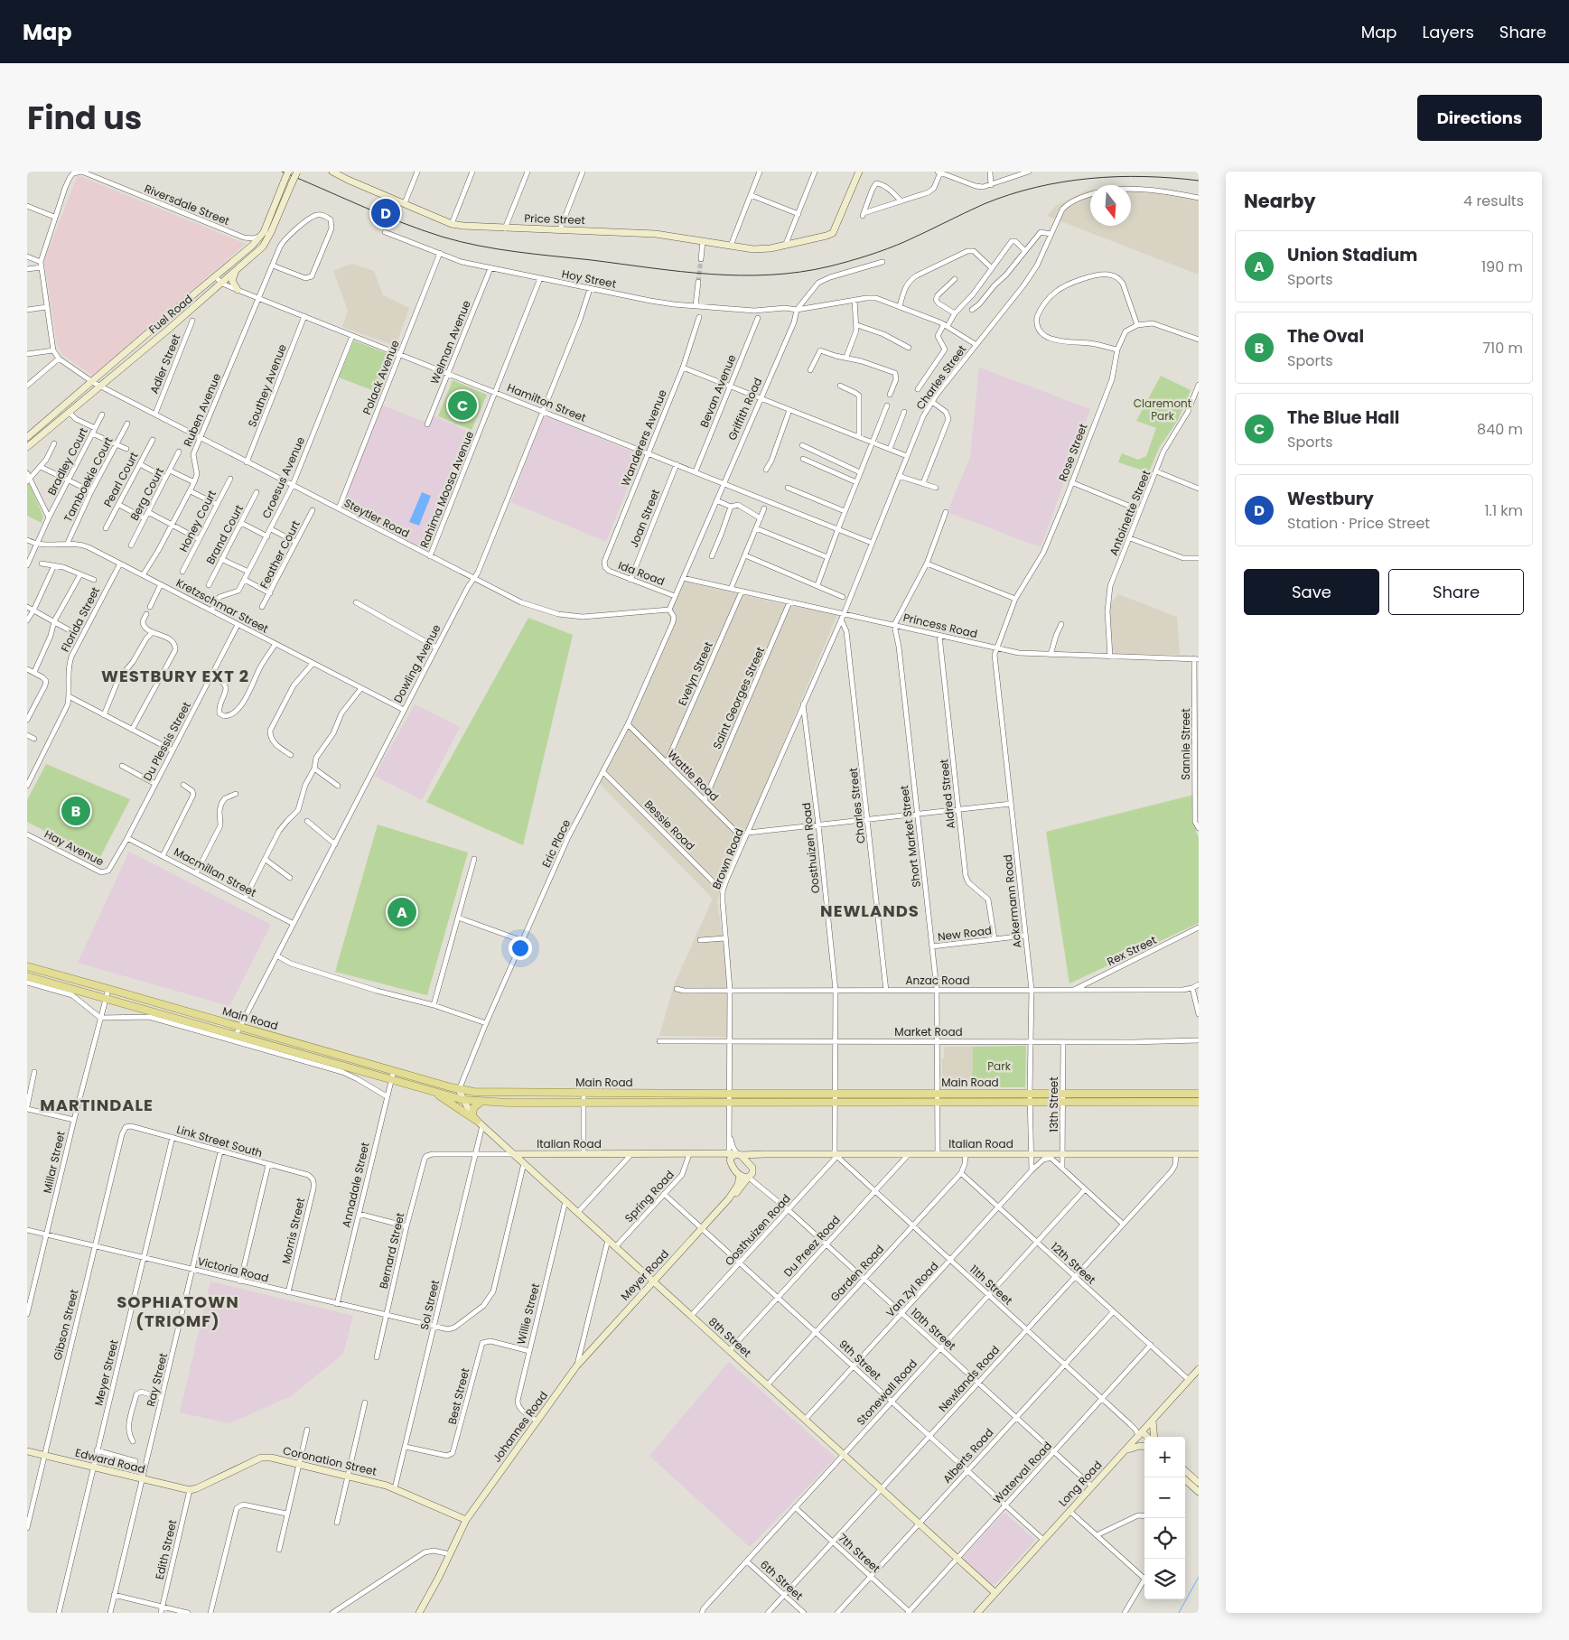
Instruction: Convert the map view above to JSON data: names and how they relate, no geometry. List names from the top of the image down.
{
  "streets": {
    "main road": ["Main Road"],
    "street": [
      "Riversdale Street",
      "Price Street",
      "Hoy Street",
      "Fuel Road",
      "Welman Avenue",
      "Adler Street",
      "Polack Avenue",
      "Charles Street",
      "Southey Avenue",
      "Bevan Avenue",
      "Hamilton Street",
      "Griffith Road",
      "Ruben Avenue",
      "Wanderers Avenue",
      "Rose Street",
      "Bradley Court",
      "Croesus Avenue",
      "Tamboekie Court",
      "Pearl Court",
      "Rahima Moosa Avenue",
      "Berg Court",
      "Antoinette Street",
      "Steytler Road",
      "Joan Street",
      "Honey Court",
      "Brand Court",
      "Feather Court",
      "Ida Road",
      "Kretzschmar Street",
      "Florida Street",
      "Princess Road",
      "Dowling Avenue",
      "Evelyn Street",
      "Saint Georges Street",
      "Du Plessis Street",
      "Sannie Street",
      "Wattle Road",
      "Aldred Street",
      "Bessie Road",
      "Short Market Street",
      "Eric Place",
      "Hay Avenue",
      "Oosthuizen Road",
      "Brown Road",
      "Macmillan Street",
      "Ackermann Road",
      "New Road",
      "Rex Street",
      "Anzac Road",
      "Market Road",
      "13th Street",
      "Link Street South",
      "Italian Road",
      "Millar Street",
      "Annadale Street",
      "Spring Road",
      "Morris Street",
      "Du Preez Road",
      "Bernard Street",
      "12th Street",
      "Victoria Road",
      "Garden Road",
      "Meyer Road",
      "11th Street",
      "Van Zyl Road",
      "Sol Street",
      "Willie Street",
      "Gibson Street",
      "10th Street",
      "8th Street",
      "9th Street",
      "Meyer Street",
      "Newlands Road",
      "Ray Street",
      "Stonewall Road",
      "Best Street",
      "Johannes Road",
      "Alberts Road",
      "Edward Road",
      "Coronation Street",
      "Waterval Road",
      "Long Road",
      "Edith Street",
      "7th Street",
      "6th Street"
    ]
  },
  "crossings": [
    ["Riversdale Street", "Fuel Road"],
    ["Hoy Street", "Welman Avenue"],
    ["Hoy Street", "Polack Avenue"],
    ["Hoy Street", "Charles Street"],
    ["Hoy Street", "Griffith Road"],
    ["Hoy Street", "Rahima Moosa Avenue"],
    ["Hoy Street", "Dowling Avenue"],
    ["Fuel Road", "Hamilton Street"],
    ["Fuel Road", "Steytler Road"],
    ["Welman Avenue", "Hamilton Street"],
    ["Adler Street", "Steytler Road"],
    ["Polack Avenue", "Hamilton Street"],
    ["Polack Avenue", "Steytler Road"],
    ["Charles Street", "Hamilton Street"],
    ["Charles Street", "Princess Road"],
    ["Charles Street", "Brown Road"],
    ["Charles Street", "Anzac Road"],
    ["Southey Avenue", "Hamilton Street"],
    ["Southey Avenue", "Steytler Road"],
    ["Bevan Avenue", "Hamilton Street"],
    ["Hamilton Street", "Griffith Road"],
    ["Hamilton Street", "Ruben Avenue"],
    ["Hamilton Street", "Wanderers Avenue"],
    ["Hamilton Street", "Croesus Avenue"],
    ["Hamilton Street", "Rahima Moosa Avenue"],
    ["Hamilton Street", "Joan Street"],
    ["Hamilton Street", "Dowling Avenue"],
    ["Griffith Road", "Steytler Road"],
    ["Griffith Road", "Ida Road"],
    ["Griffith Road", "Princess Road"],
    ["Griffith Road", "Eric Place"],
    ["Ruben Avenue", "Steytler Road"],
    ["Ruben Avenue", "Kretzschmar Street"],
    ["Wanderers Avenue", "Ida Road"],
    ["Rose Street", "Princess Road"],
    ["Rose Street", "Ackermann Road"],
    ["Bradley Court", "Kretzschmar Street"],
    ["Croesus Avenue", "Steytler Road"],
    ["Croesus Avenue", "Kretzschmar Street"],
    ["Tamboekie Court", "Kretzschmar Street"],
    ["Rahima Moosa Avenue", "Steytler Road"],
    ["Antoinette Street", "Princess Road"],
    ["Steytler Road", "Dowling Avenue"],
    ["Steytler Road", "Eric Place"],
    ["Joan Street", "Ida Road"],
    ["Kretzschmar Street", "Florida Street"],
    ["Kretzschmar Street", "Dowling Avenue"],
    ["Kretzschmar Street", "Du Plessis Street"],
    ["Princess Road", "Evelyn Street"],
    ["Princess Road", "Saint Georges Street"],
    ["Princess Road", "Sannie Street"],
    ["Princess Road", "Aldred Street"],
    ["Princess Road", "Short Market Street"],
    ["Princess Road", "Brown Road"],
    ["Princess Road", "Ackermann Road"],
    ["Dowling Avenue", "Macmillan Street"],
    ["Dowling Avenue", "Main Road"],
    ["Evelyn Street", "Wattle Road"],
    ["Saint Georges Street", "Wattle Road"],
    ["Du Plessis Street", "Hay Avenue"],
    ["Du Plessis Street", "Macmillan Street"],
    ["Wattle Road", "Eric Place"],
    ["Wattle Road", "Brown Road"],
    ["Aldred Street", "New Road"],
    ["Bessie Road", "Eric Place"],
    ["Bessie Road", "Brown Road"],
    ["Short Market Street", "New Road"],
    ["Short Market Street", "Anzac Road"],
    ["Short Market Street", "Main Road"],
    ["Short Market Street", "Market Road"],
    ["Short Market Street", "Italian Road"],
    ["Eric Place", "Main Road"],
    ["Eric Place", "8th Street"],
    ["Oosthuizen Road", "Brown Road"],
    ["Oosthuizen Road", "Anzac Road"],
    ["Oosthuizen Road", "Main Road"],
    ["Oosthuizen Road", "Market Road"],
    ["Oosthuizen Road", "Italian Road"],
    ["Oosthuizen Road", "11th Street"],
    ["Oosthuizen Road", "10th Street"],
    ["Oosthuizen Road", "8th Street"],
    ["Oosthuizen Road", "9th Street"],
    ["Brown Road", "Anzac Road"],
    ["Brown Road", "Main Road"],
    ["Brown Road", "Market Road"],
    ["Brown Road", "Italian Road"],
    ["Ackermann Road", "New Road"],
    ["Ackermann Road", "Anzac Road"],
    ["Ackermann Road", "Main Road"],
    ["Ackermann Road", "Market Road"],
    ["Ackermann Road", "Italian Road"],
    ["Rex Street", "Anzac Road"],
    ["Main Road", "13th Street"],
    ["Main Road", "Millar Street"],
    ["Main Road", "Annadale Street"],
    ["Main Road", "8th Street"],
    ["Market Road", "13th Street"],
    ["13th Street", "Italian Road"],
    ["Link Street South", "Morris Street"],
    ["Link Street South", "Gibson Street"],
    ["Link Street South", "Meyer Street"],
    ["Link Street South", "Ray Street"],
    ["Italian Road", "Spring Road"],
    ["Italian Road", "Du Preez Road"],
    ["Italian Road", "Bernard Street"],
    ["Italian Road", "11th Street"],
    ["Italian Road", "Van Zyl Road"],
    ["Italian Road", "Sol Street"],
    ["Italian Road", "8th Street"],
    ["Italian Road", "Newlands Road"],
    ["Millar Street", "Victoria Road"],
    ["Annadale Street", "Victoria Road"],
    ["Spring Road", "8th Street"],
    ["Spring Road", "9th Street"],
    ["Morris Street", "Victoria Road"],
    ["Du Preez Road", "11th Street"],
    ["Du Preez Road", "10th Street"],
    ["Du Preez Road", "8th Street"],
    ["Du Preez Road", "9th Street"],
    ["Bernard Street", "Victoria Road"],
    ["12th Street", "Garden Road"],
    ["12th Street", "Van Zyl Road"],
    ["12th Street", "Newlands Road"],
    ["12th Street", "Stonewall Road"],
    ["12th Street", "Alberts Road"],
    ["12th Street", "Waterval Road"],
    ["12th Street", "Long Road"],
    ["Victoria Road", "Sol Street"],
    ["Victoria Road", "Gibson Street"],
    ["Victoria Road", "Meyer Street"],
    ["Victoria Road", "Ray Street"],
    ["Garden Road", "11th Street"],
    ["Garden Road", "10th Street"],
    ["Garden Road", "8th Street"],
    ["Garden Road", "9th Street"],
    ["Meyer Road", "10th Street"],
    ["Meyer Road", "8th Street"],
    ["Meyer Road", "9th Street"],
    ["Meyer Road", "Johannes Road"],
    ["11th Street", "Van Zyl Road"],
    ["11th Street", "Newlands Road"],
    ["11th Street", "Stonewall Road"],
    ["11th Street", "Alberts Road"],
    ["11th Street", "Waterval Road"],
    ["11th Street", "Long Road"],
    ["Van Zyl Road", "10th Street"],
    ["Van Zyl Road", "8th Street"],
    ["Van Zyl Road", "9th Street"],
    ["Sol Street", "8th Street"],
    ["Sol Street", "Best Street"],
    ["Sol Street", "Coronation Street"],
    ["Willie Street", "8th Street"],
    ["Willie Street", "Best Street"],
    ["Willie Street", "Johannes Road"],
    ["Gibson Street", "Edward Road"],
    ["10th Street", "Newlands Road"],
    ["10th Street", "Stonewall Road"],
    ["10th Street", "Alberts Road"],
    ["10th Street", "Waterval Road"],
    ["10th Street", "Long Road"],
    ["8th Street", "Newlands Road"],
    ["8th Street", "Stonewall Road"],
    ["8th Street", "Johannes Road"],
    ["8th Street", "Alberts Road"],
    ["8th Street", "Waterval Road"],
    ["8th Street", "Long Road"],
    ["9th Street", "Newlands Road"],
    ["9th Street", "Stonewall Road"],
    ["9th Street", "Alberts Road"],
    ["9th Street", "Waterval Road"],
    ["9th Street", "Long Road"],
    ["Meyer Street", "Edward Road"],
    ["Newlands Road", "7th Street"],
    ["Newlands Road", "6th Street"],
    ["Ray Street", "Edward Road"],
    ["Stonewall Road", "7th Street"],
    ["Stonewall Road", "6th Street"],
    ["Johannes Road", "Coronation Street"],
    ["Alberts Road", "7th Street"],
    ["Edward Road", "Coronation Street"],
    ["Edward Road", "Edith Street"],
    ["Coronation Street", "Edith Street"],
    ["Waterval Road", "7th Street"]
  ],
  "districts": [
    "WESTBURY EXT 2",
    "NEWLANDS",
    "MARTINDALE",
    "SOPHIATOWN (TRIOMF)"
  ],
  "parks": ["Claremont Park", "Park"],
  "north": "bottom",
  "page": {
    "header": "Map",
    "nav": ["Map", "Layers", "Share"],
    "title": "Find us",
    "buttons": [
      "Directions",
      ["Save", "Share"]
    ],
    "heading": ["Nearby", "4 results"],
    "pins": [
      "D",
      "C",
      "B",
      "A"
    ],
    "list": [
      {
        "mark": "A",
        "name": "Union Stadium",
        "note": "Sports",
        "value": "190 m"
      },
      {
        "mark": "B",
        "name": "The Oval",
        "note": "Sports",
        "value": "710 m"
      },
      {
        "mark": "C",
        "name": "The Blue Hall",
        "note": "Sports",
        "value": "840 m"
      },
      {
        "mark": "D",
        "name": "Westbury",
        "note": "Station · Price Street",
        "value": "1.1 km"
      }
    ],
    "map_buttons": ["+", "−"]
  }
}
